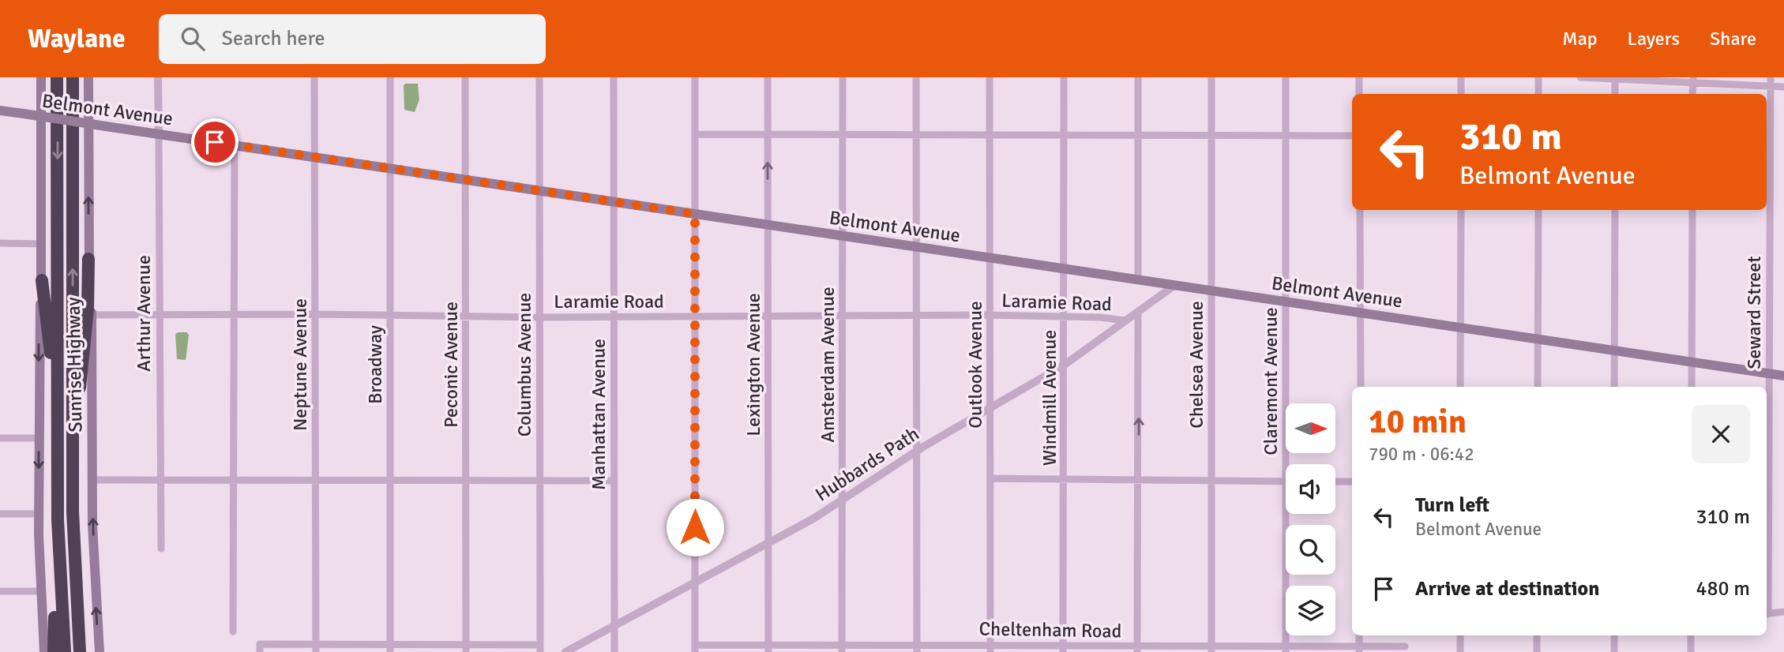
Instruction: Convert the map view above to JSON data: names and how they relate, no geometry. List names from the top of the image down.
{
  "streets": {
    "highway": ["Sunrise Highway"],
    "main road": ["Belmont Avenue"],
    "street": [
      "Laramie Road",
      "Seward Street",
      "Arthur Avenue",
      "Neptune Avenue",
      "Broadway",
      "Peconic Avenue",
      "Columbus Avenue",
      "Lexington Avenue",
      "Amsterdam Avenue",
      "Outlook Avenue",
      "Chelsea Avenue",
      "Claremont Avenue",
      "Windmill Avenue",
      "Manhattan Avenue",
      "Hubbards Path",
      "Cheltenham Road"
    ]
  },
  "crossings": [
    ["Belmont Avenue", "Seward Street"],
    ["Belmont Avenue", "Arthur Avenue"],
    ["Belmont Avenue", "Neptune Avenue"],
    ["Belmont Avenue", "Broadway"],
    ["Belmont Avenue", "Peconic Avenue"],
    ["Belmont Avenue", "Columbus Avenue"],
    ["Belmont Avenue", "Lexington Avenue"],
    ["Belmont Avenue", "Amsterdam Avenue"],
    ["Belmont Avenue", "Outlook Avenue"],
    ["Belmont Avenue", "Chelsea Avenue"],
    ["Belmont Avenue", "Claremont Avenue"],
    ["Belmont Avenue", "Windmill Avenue"],
    ["Belmont Avenue", "Manhattan Avenue"],
    ["Belmont Avenue", "Hubbards Path"],
    ["Laramie Road", "Arthur Avenue"],
    ["Laramie Road", "Sunrise Highway"],
    ["Laramie Road", "Neptune Avenue"],
    ["Laramie Road", "Broadway"],
    ["Laramie Road", "Peconic Avenue"],
    ["Laramie Road", "Columbus Avenue"],
    ["Laramie Road", "Lexington Avenue"],
    ["Laramie Road", "Amsterdam Avenue"],
    ["Laramie Road", "Outlook Avenue"],
    ["Laramie Road", "Windmill Avenue"],
    ["Laramie Road", "Manhattan Avenue"],
    ["Laramie Road", "Hubbards Path"],
    ["Lexington Avenue", "Hubbards Path"],
    ["Lexington Avenue", "Cheltenham Road"],
    ["Amsterdam Avenue", "Hubbards Path"],
    ["Amsterdam Avenue", "Cheltenham Road"],
    ["Outlook Avenue", "Hubbards Path"],
    ["Outlook Avenue", "Cheltenham Road"],
    ["Chelsea Avenue", "Cheltenham Road"],
    ["Claremont Avenue", "Cheltenham Road"],
    ["Windmill Avenue", "Hubbards Path"],
    ["Windmill Avenue", "Cheltenham Road"],
    ["Manhattan Avenue", "Hubbards Path"]
  ],
  "north": "right",
  "page": {
    "header": "Waylane",
    "search": "Search here",
    "nav": ["Map", "Layers", "Share"],
    "turn": ["310 m", "Belmont Avenue"],
    "heading": ["10 min", "790 m · 06:42"],
    "list": [
      {
        "name": "Turn left",
        "note": "Belmont Avenue",
        "value": "310 m"
      },
      {
        "name": "Arrive at destination",
        "value": "480 m"
      }
    ]
  }
}
